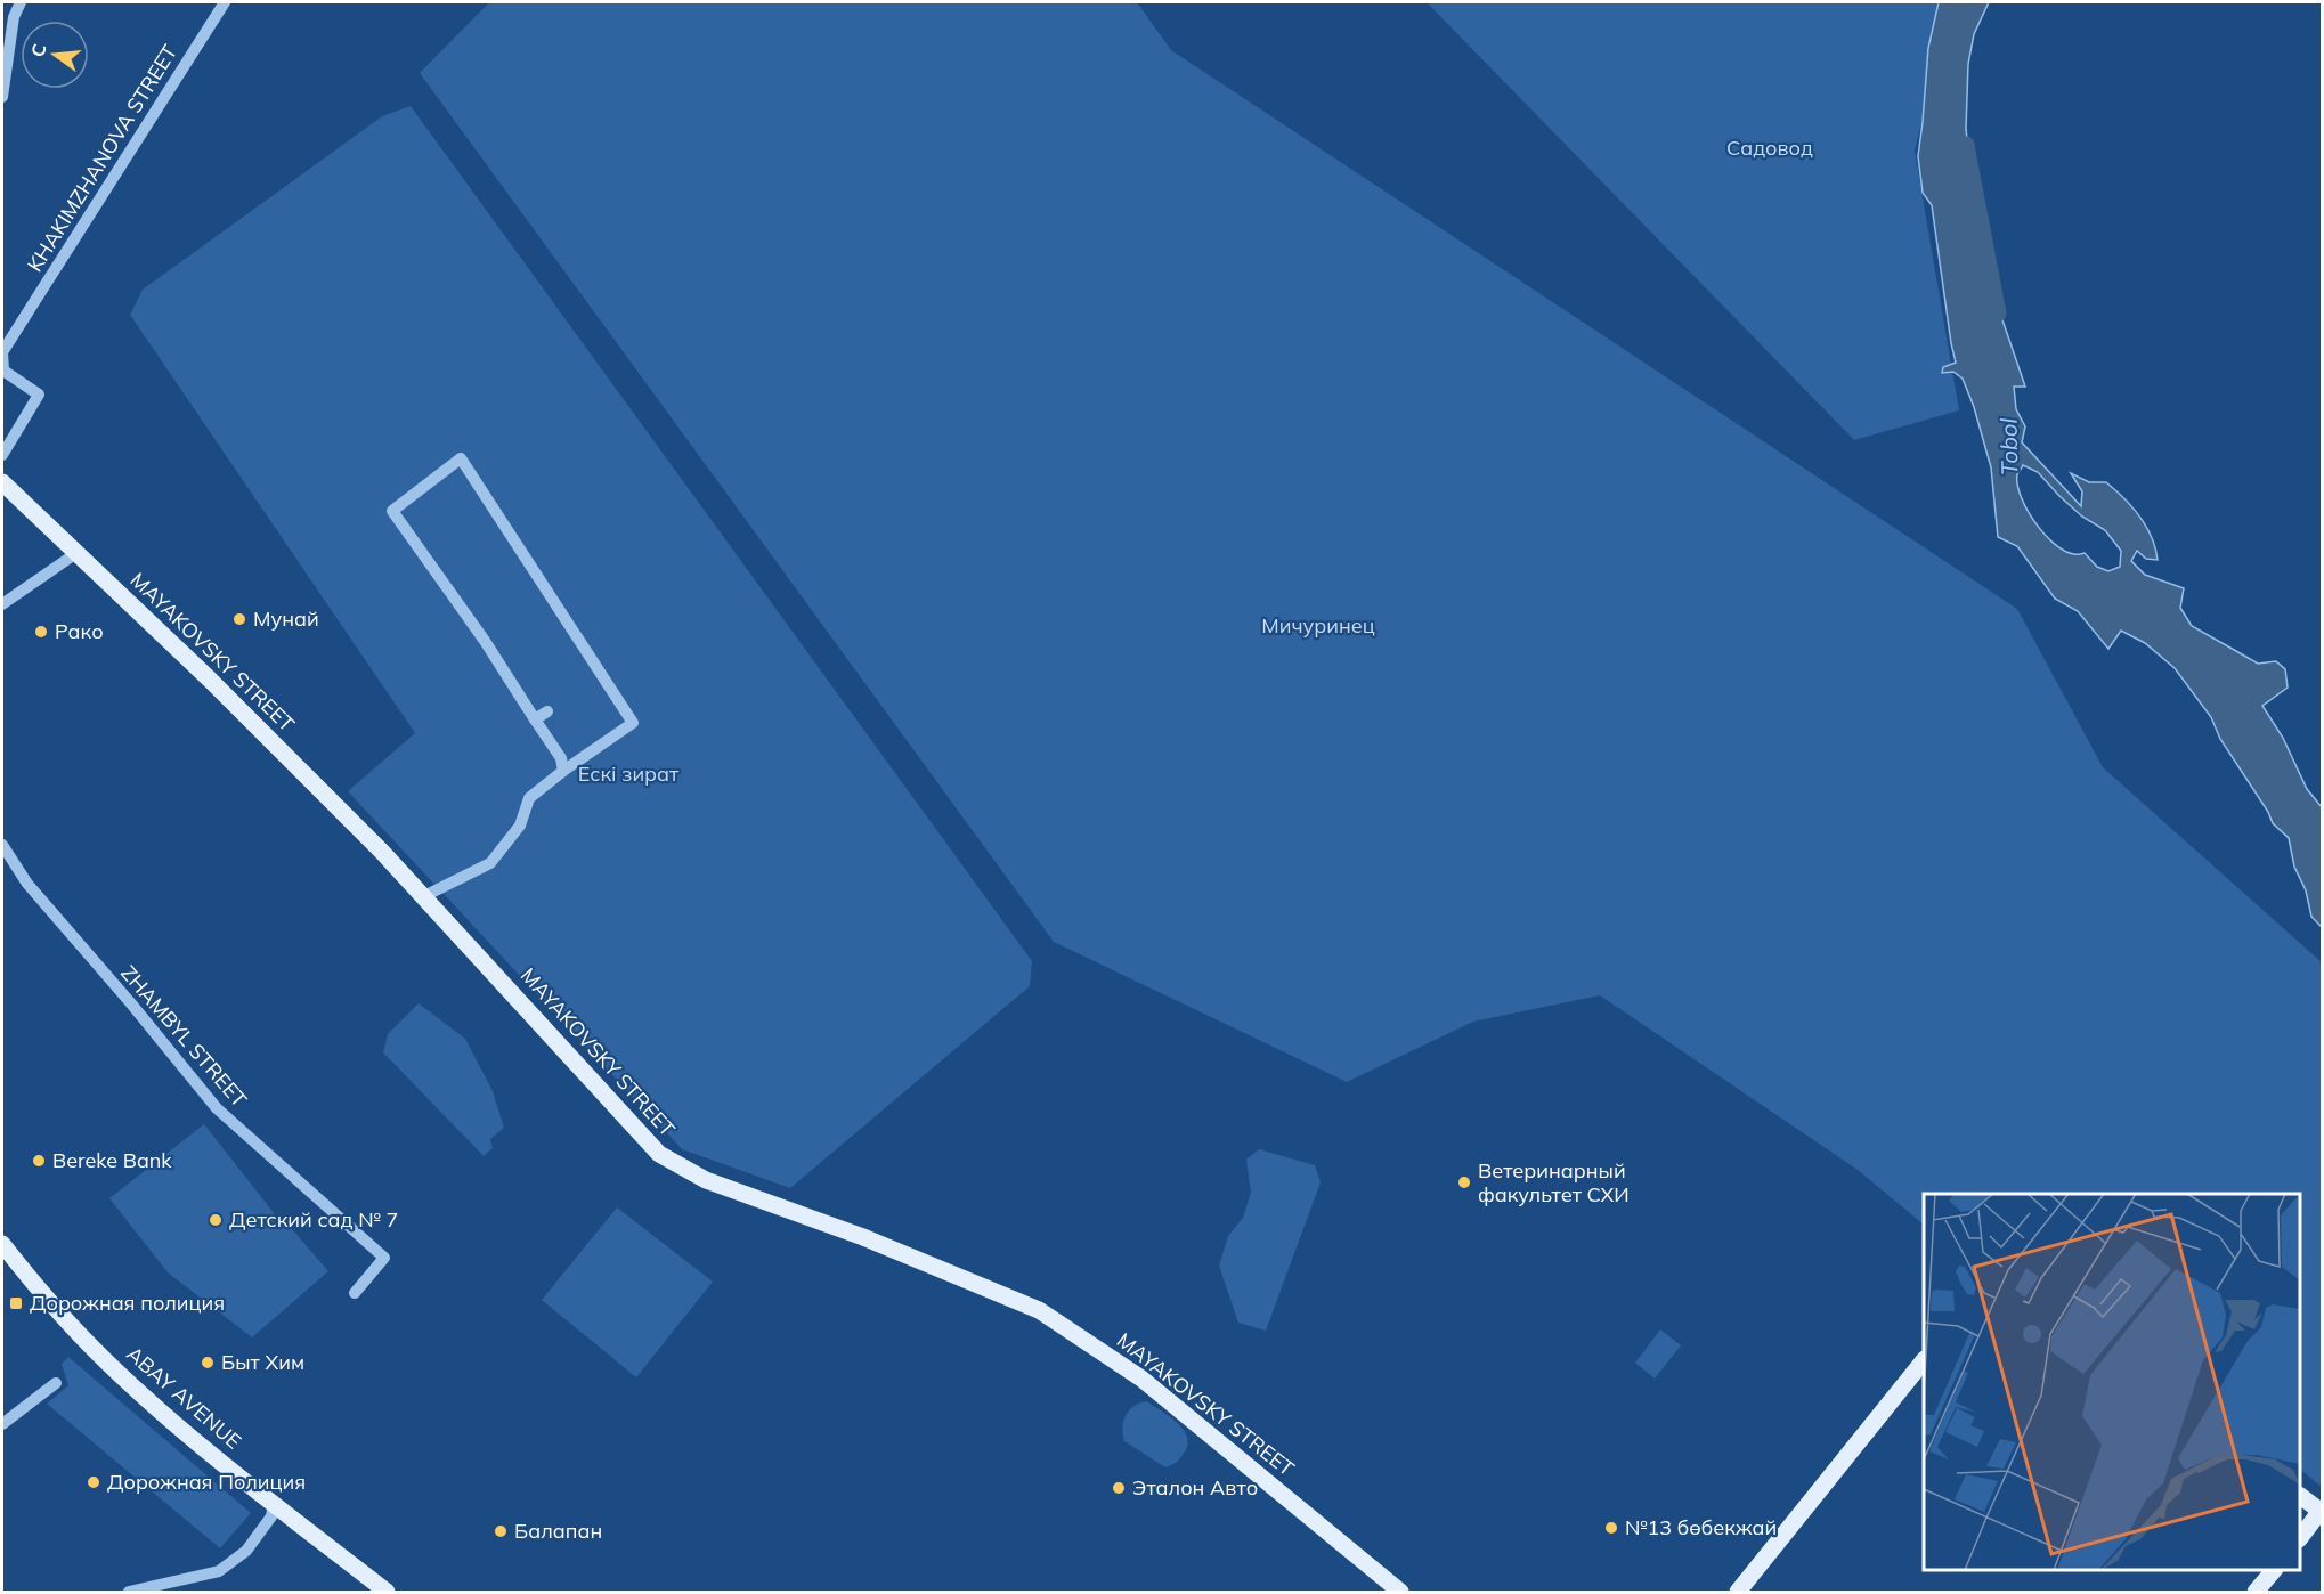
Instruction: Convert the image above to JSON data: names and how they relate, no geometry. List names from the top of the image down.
{
  "streets": {
    "main road": ["MAYAKOVSKY STREET", "ABAY AVENUE"],
    "street": ["KHAKIMZHANOVA STREET", "ZHAMBYL STREET"]
  },
  "water": ["Tobol"],
  "parks": ["Садовод", "Мичуринец", "Ескі зират"],
  "places": {
    "other": [
      "Мунай",
      "Рако",
      "Bereke Bank",
      "Ветеринарный факультет СХИ",
      "Детский сад № 7",
      "Быт Хим",
      "Дорожная Полиция",
      "Эталон Авто",
      "№13 бөбекжай",
      "Балапан"
    ],
    "transit": ["Дорожная полиция"]
  },
  "north": "left"
}
